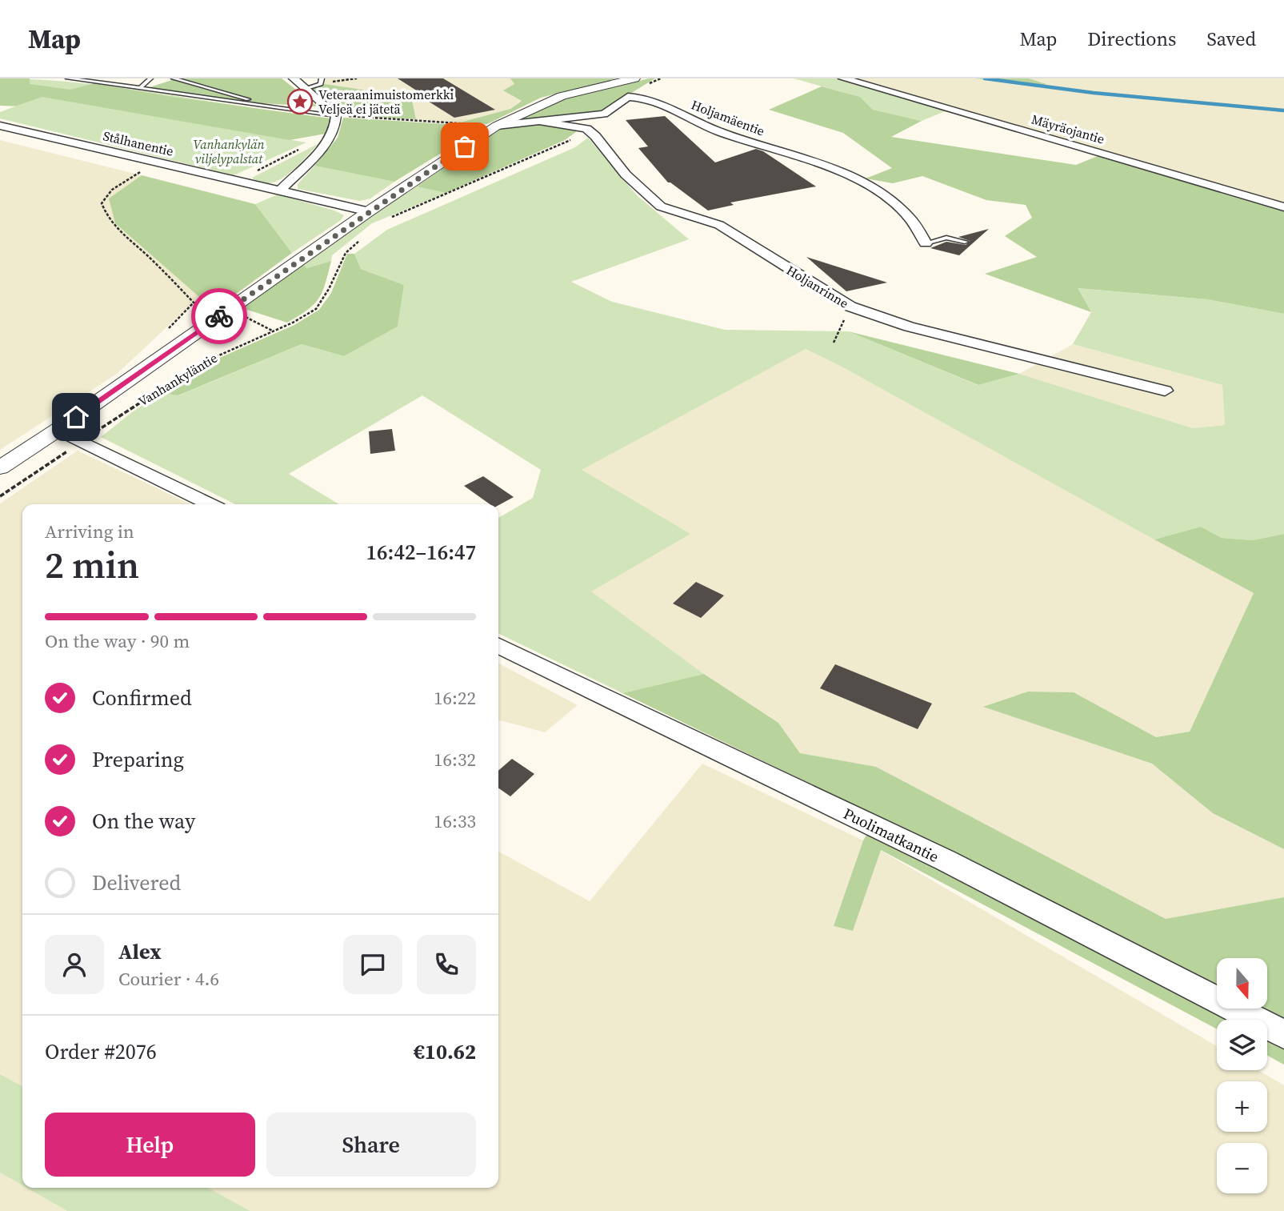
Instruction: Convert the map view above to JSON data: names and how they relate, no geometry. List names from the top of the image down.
{
  "streets": {
    "street": [
      "Holjamäentie",
      "Mäyräojantie",
      "Stålhanentie",
      "Holjanrinne",
      "Vanhankyläntie",
      "Puolimatkantie"
    ]
  },
  "crossings": [
    ["Holjamäentie", "Vanhankyläntie"],
    ["Stålhanentie", "Vanhankyläntie"]
  ],
  "parks": ["Vanhankylän viljelypalstat"],
  "places": {
    "place": ["Veteraanimuistomerkki Veljeä ei jätetä"]
  },
  "north": "bottom",
  "page": {
    "header": "Map",
    "nav": ["Map", "Directions", "Saved"],
    "heading": ["2 min", "Arriving in", "16:42–16:47"],
    "panel": [
      "Alex",
      "Courier · 4.6",
      "Order #2076",
      "€10.62"
    ],
    "bar": "On the way · 90 m",
    "list": [
      ["Confirmed", "16:22"],
      ["Preparing", "16:32"],
      ["On the way", "16:33"],
      "Delivered"
    ],
    "map_buttons": ["+", "−"],
    "buttons": ["Help", "Share"]
  }
}
